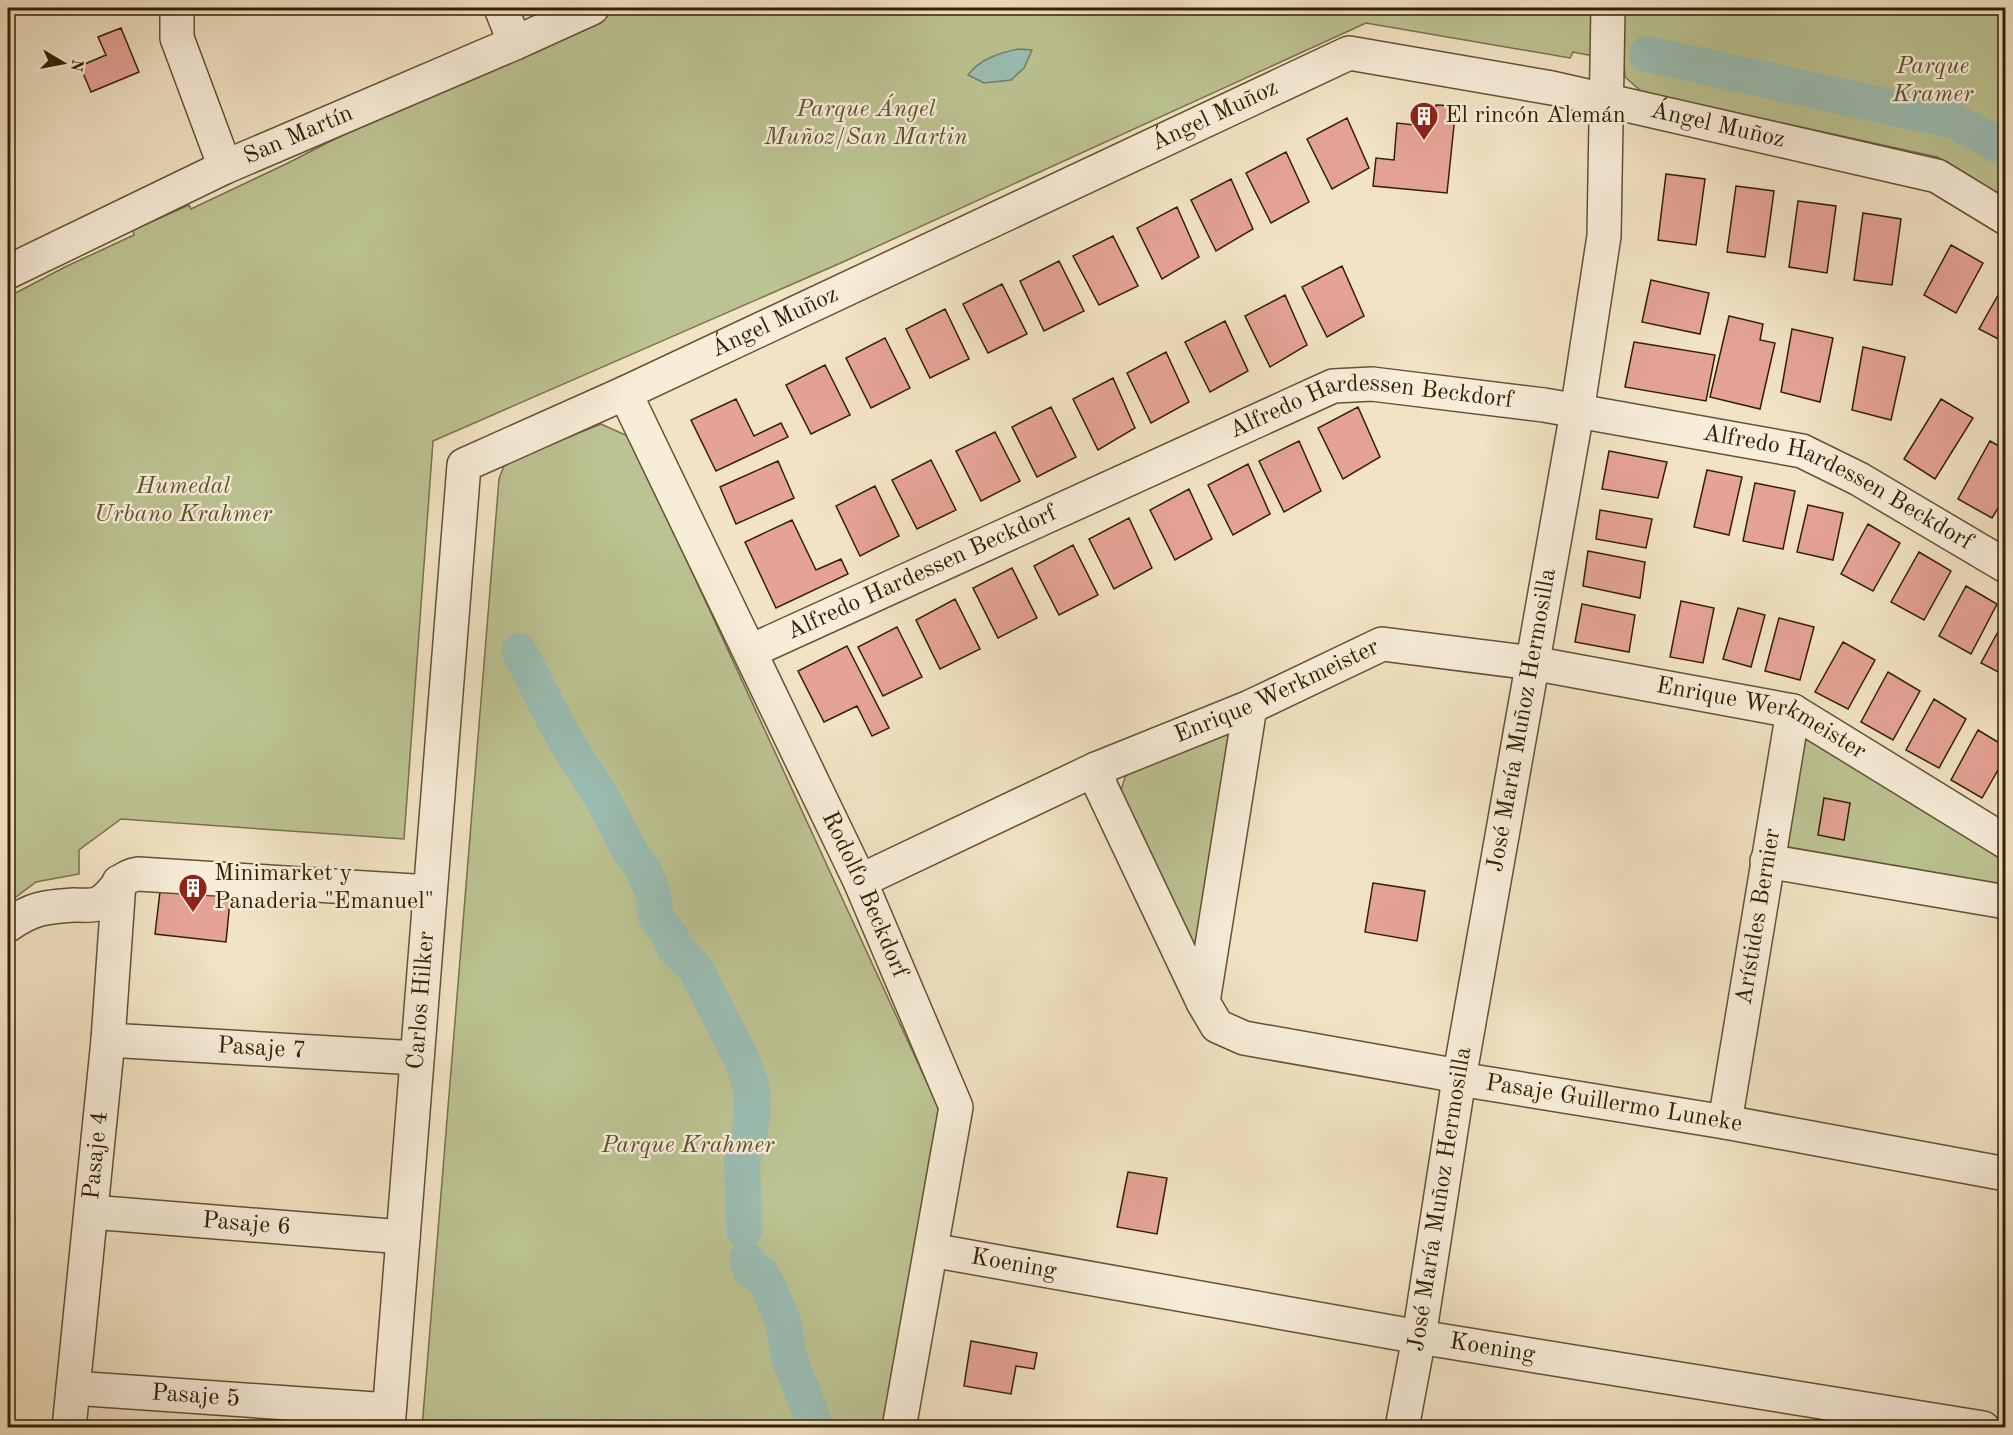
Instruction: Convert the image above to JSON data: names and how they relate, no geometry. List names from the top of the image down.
{
  "streets": {
    "street": [
      "Ángel Muñoz",
      "San Martín",
      "Alfredo Hardessen Beckdorf",
      "Enrique Werkmeister",
      "José María Muñoz Hermosilla",
      "Rodolfo Beckdorf",
      "Arístides Bernier",
      "Carlos Hilker",
      "Pasaje 7",
      "Pasaje Guillermo Luneke",
      "Pasaje 4",
      "Pasaje 6",
      "Koening",
      "Pasaje 5"
    ]
  },
  "crossings": [
    ["Ángel Muñoz", "José María Muñoz Hermosilla"],
    ["Ángel Muñoz", "Rodolfo Beckdorf"],
    ["Ángel Muñoz", "Carlos Hilker"],
    ["Alfredo Hardessen Beckdorf", "José María Muñoz Hermosilla"],
    ["Alfredo Hardessen Beckdorf", "Rodolfo Beckdorf"],
    ["Enrique Werkmeister", "José María Muñoz Hermosilla"],
    ["Enrique Werkmeister", "Rodolfo Beckdorf"],
    ["Enrique Werkmeister", "Arístides Bernier"],
    ["Enrique Werkmeister", "Pasaje Guillermo Luneke"],
    ["José María Muñoz Hermosilla", "Pasaje Guillermo Luneke"],
    ["José María Muñoz Hermosilla", "Koening"],
    ["Rodolfo Beckdorf", "Koening"],
    ["Arístides Bernier", "Pasaje Guillermo Luneke"],
    ["Carlos Hilker", "Pasaje 7"],
    ["Carlos Hilker", "Pasaje 6"],
    ["Carlos Hilker", "Pasaje 5"],
    ["Pasaje 7", "Pasaje 4"],
    ["Pasaje 4", "Pasaje 6"],
    ["Pasaje 4", "Pasaje 5"]
  ],
  "parks": [
    "Parque Kramer",
    "Parque Ángel Muñoz/San Martin",
    "Humedal Urbano Krahmer",
    "Parque Krahmer"
  ],
  "places": {
    "building": ["El rincón Alemán", "Minimarket y Panaderia \"Emanuel\""]
  },
  "north": "right"
}
